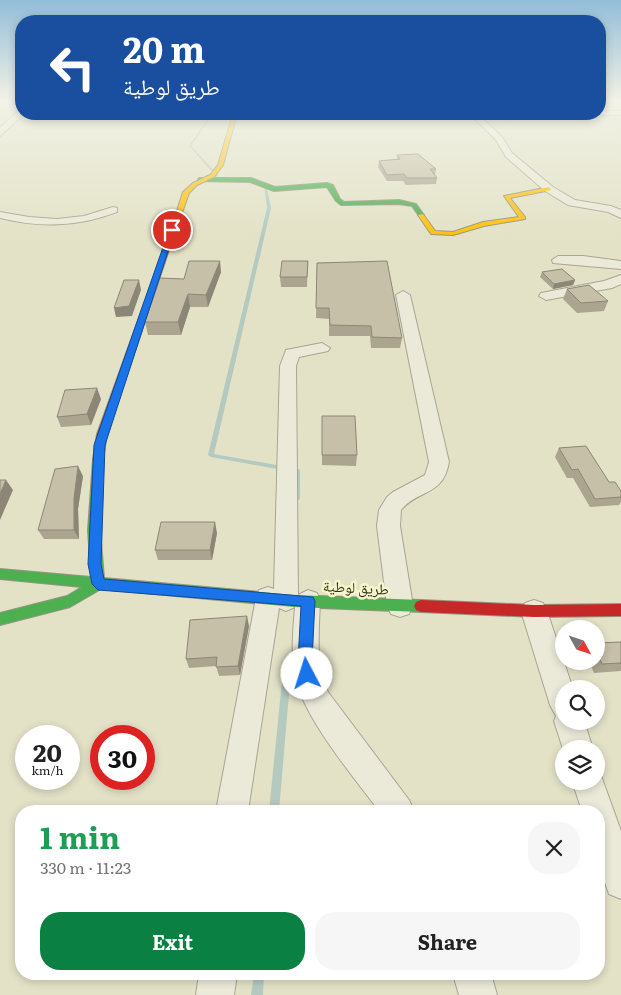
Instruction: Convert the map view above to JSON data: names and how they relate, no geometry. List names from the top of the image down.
{
  "streets": {
    "street": ["طريق لوطية"]
  },
  "north": "bottom right",
  "page": {
    "turn": ["20 m", "طريق لوطية"],
    "speed": "20 km/h",
    "limit": "30",
    "heading": ["1 min", "330 m · 11:23"],
    "buttons": ["Exit", "Share"]
  }
}
